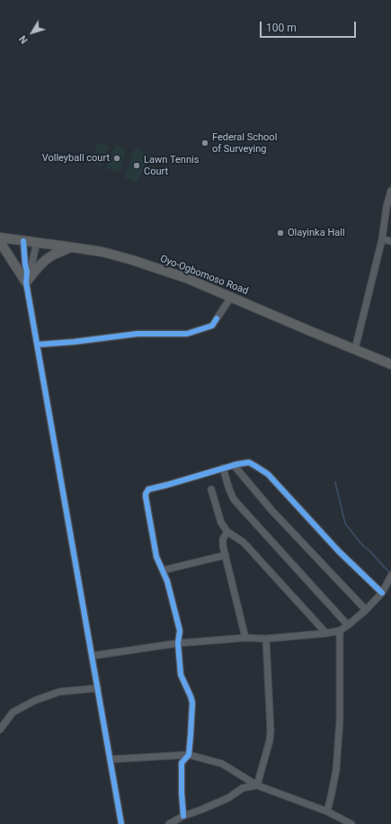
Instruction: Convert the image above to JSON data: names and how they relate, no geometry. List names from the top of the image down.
{
  "streets": {
    "highway": ["Oyo-Ogbomoso Road"]
  },
  "places": [
    "Federal School of Surveying",
    "Volleyball court",
    "Lawn Tennis Court",
    "Olayinka Hall"
  ],
  "scale_bar": "100 m",
  "north": "bottom left"
}
